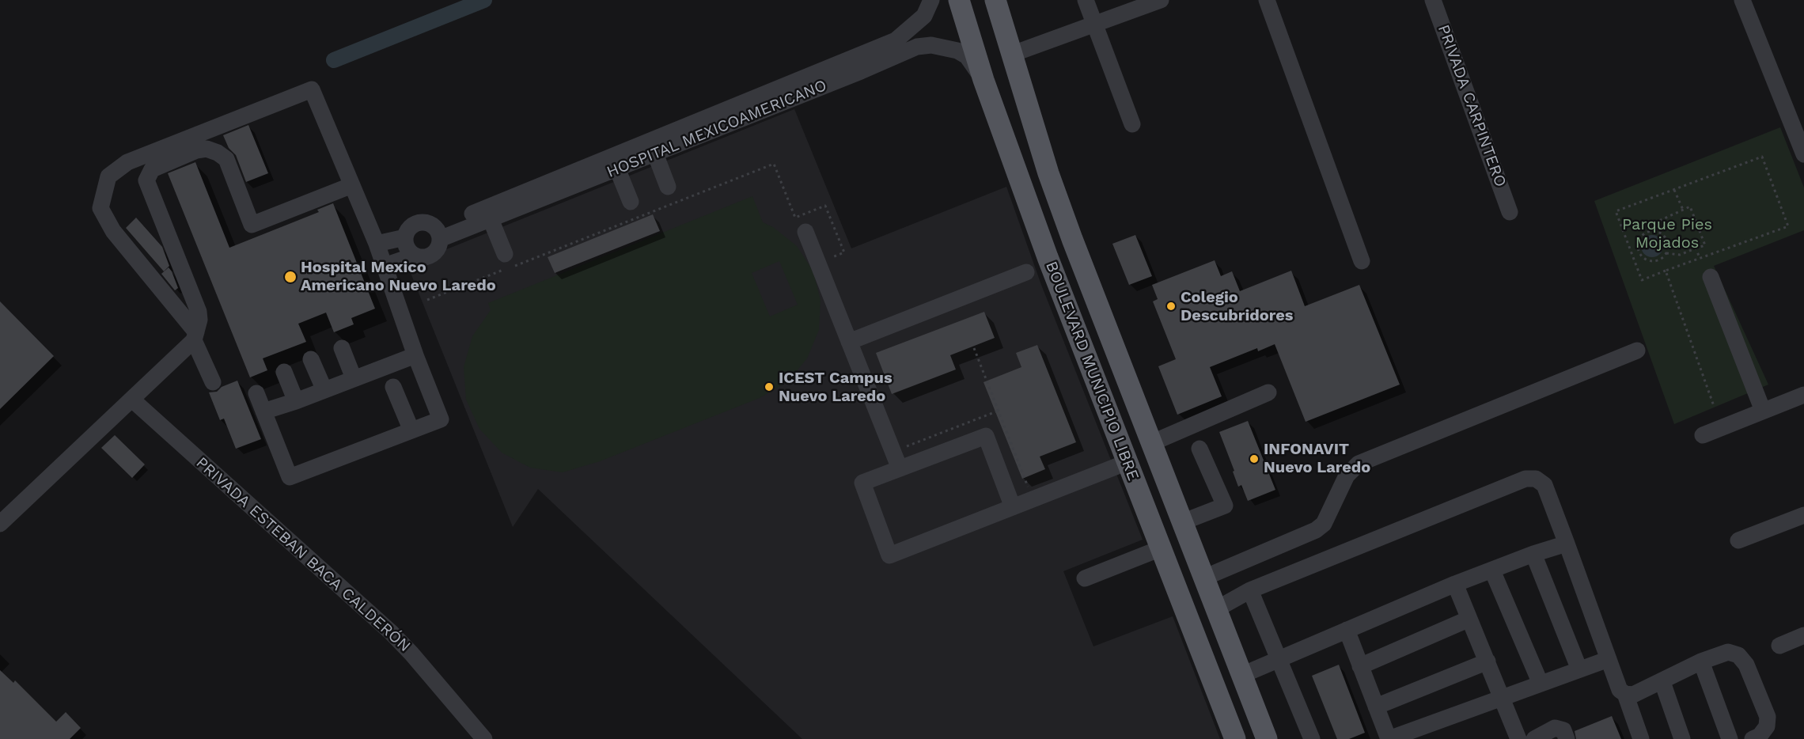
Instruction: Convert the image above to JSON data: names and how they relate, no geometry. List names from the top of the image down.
{
  "streets": {
    "main road": ["BOULEVARD MUNICIPIO LIBRE"],
    "street": ["PRIVADA CARPINTERO", "HOSPITAL MEXICOAMERICANO", "PRIVADA ESTEBAN BACA CALDERÓN"]
  },
  "crossings": [
    ["HOSPITAL MEXICOAMERICANO", "BOULEVARD MUNICIPIO LIBRE"]
  ],
  "parks": ["Parque Pies Mojados"],
  "places": [
    "Hospital Mexico Americano Nuevo Laredo",
    "Colegio Descubridores",
    "ICEST Campus Nuevo Laredo",
    "INFONAVIT Nuevo Laredo"
  ]
}
